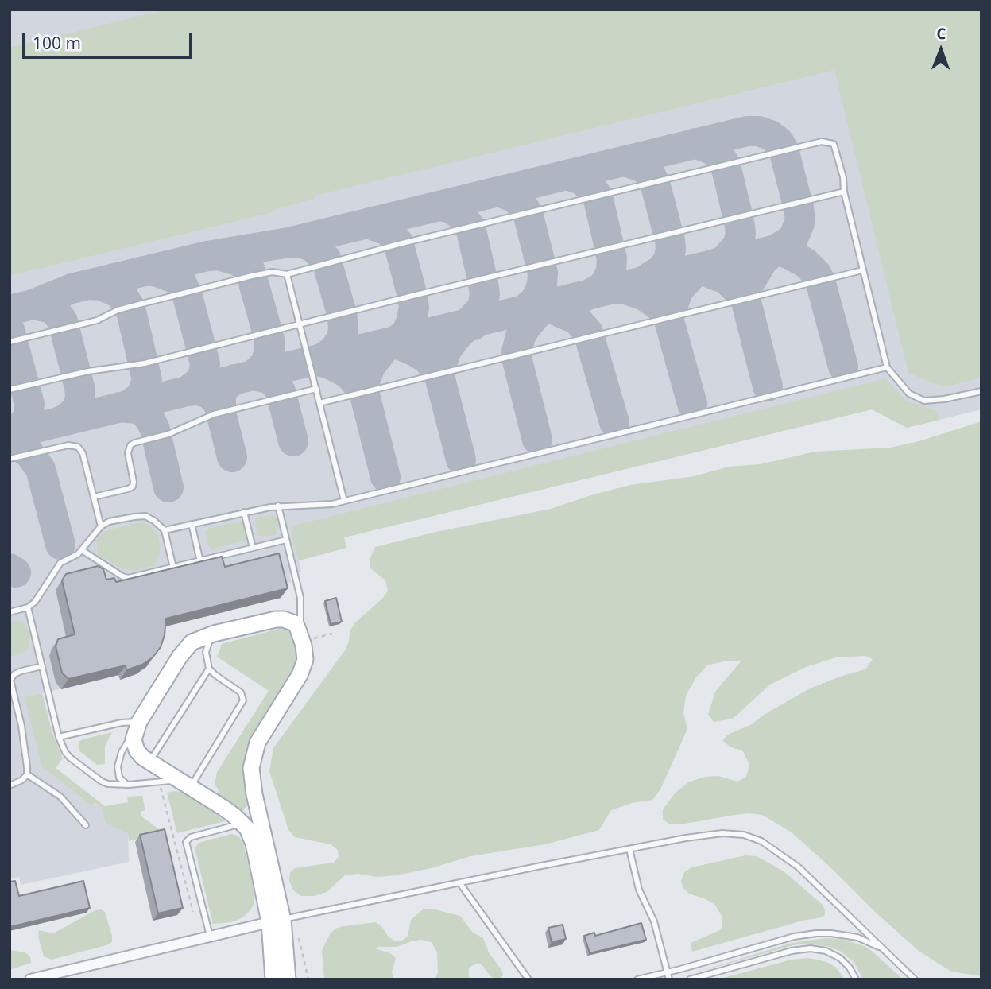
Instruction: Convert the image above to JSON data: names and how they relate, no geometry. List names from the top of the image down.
{
  "scale_bar": "100 m",
  "north": "top"
}
